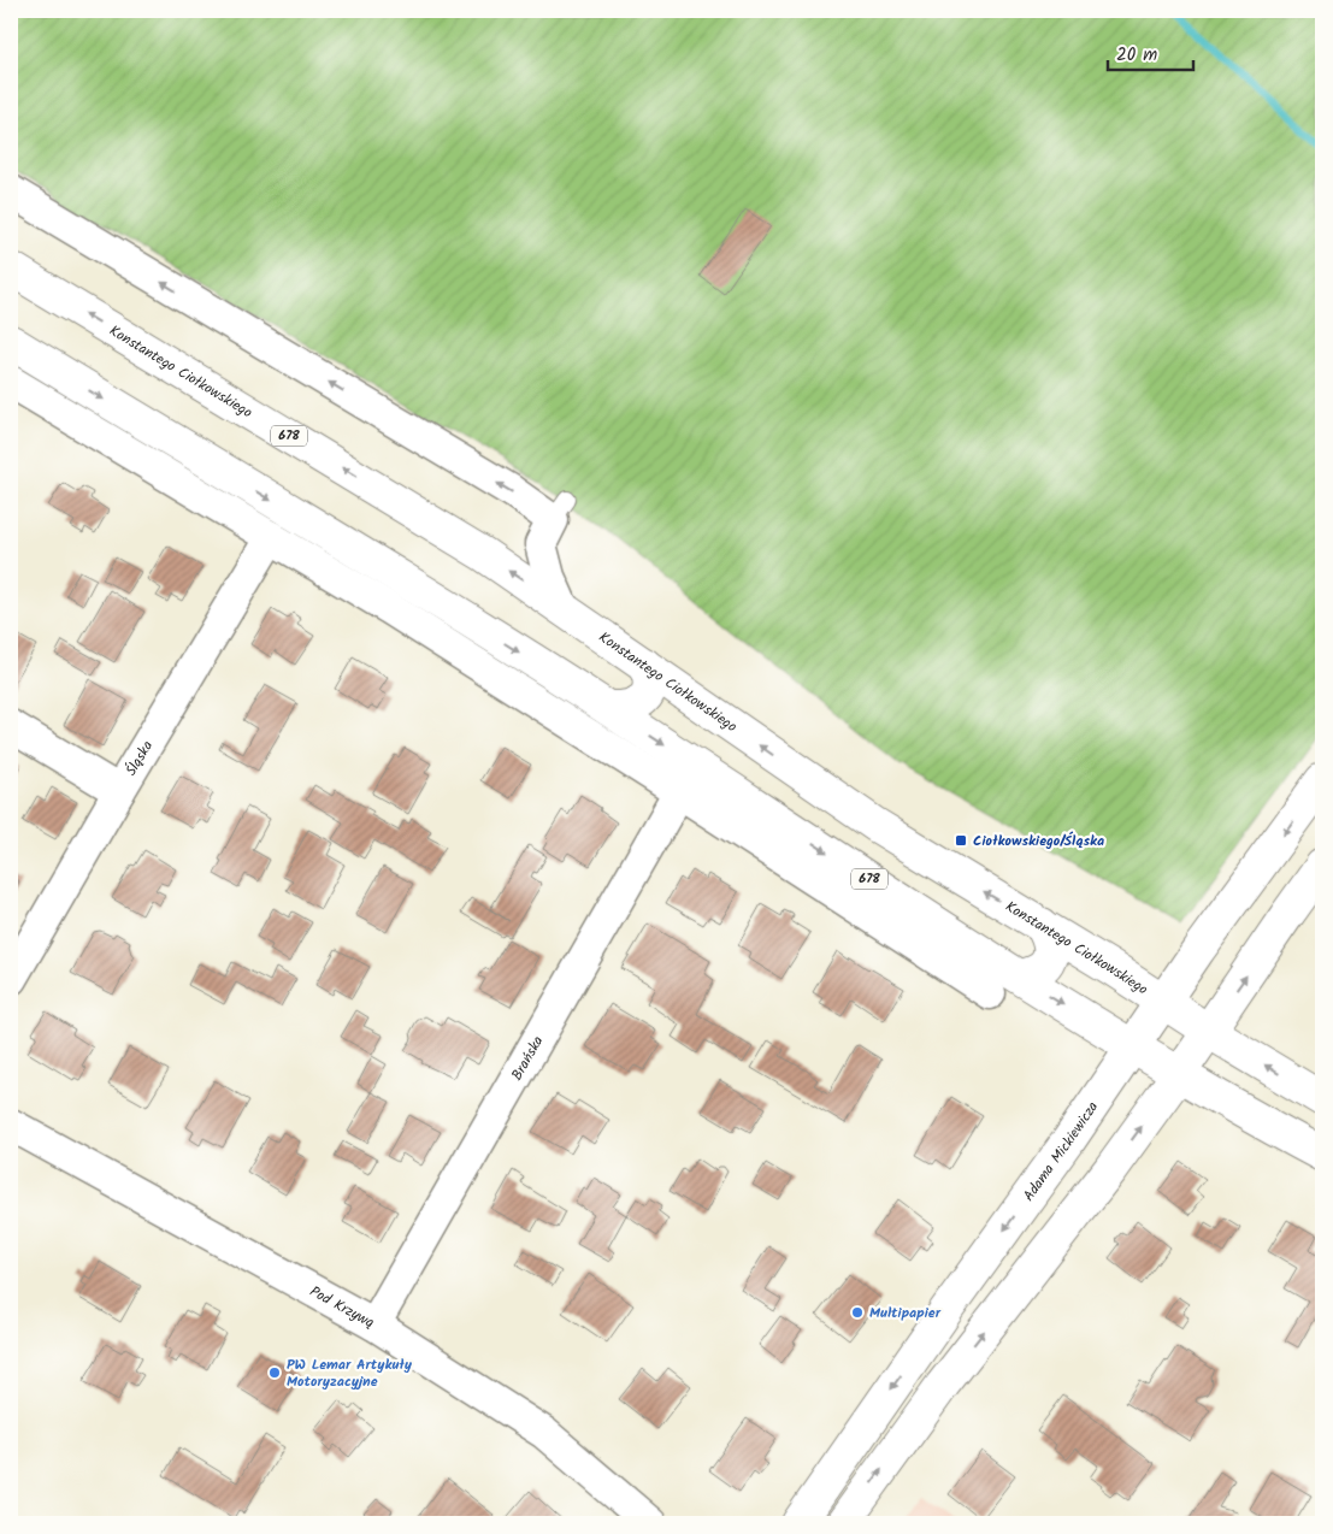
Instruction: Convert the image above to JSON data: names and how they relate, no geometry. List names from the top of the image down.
{
  "streets": {
    "main road": ["Konstantego Ciołkowskiego", "678", "Adama Mickiewicza"],
    "street": ["Śląska", "Brańska", "Pod Krzywą"]
  },
  "crossings": [
    ["Konstantego Ciołkowskiego", "Adama Mickiewicza"],
    ["678", "Adama Mickiewicza"],
    ["Brańska", "Pod Krzywą"]
  ],
  "places": {
    "transit": ["Ciołkowskiego/Śląska"],
    "other": ["Multipapier", "PW Lemar Artykuły Motoryzacyjne"]
  },
  "scale_bar": "20 m"
}
